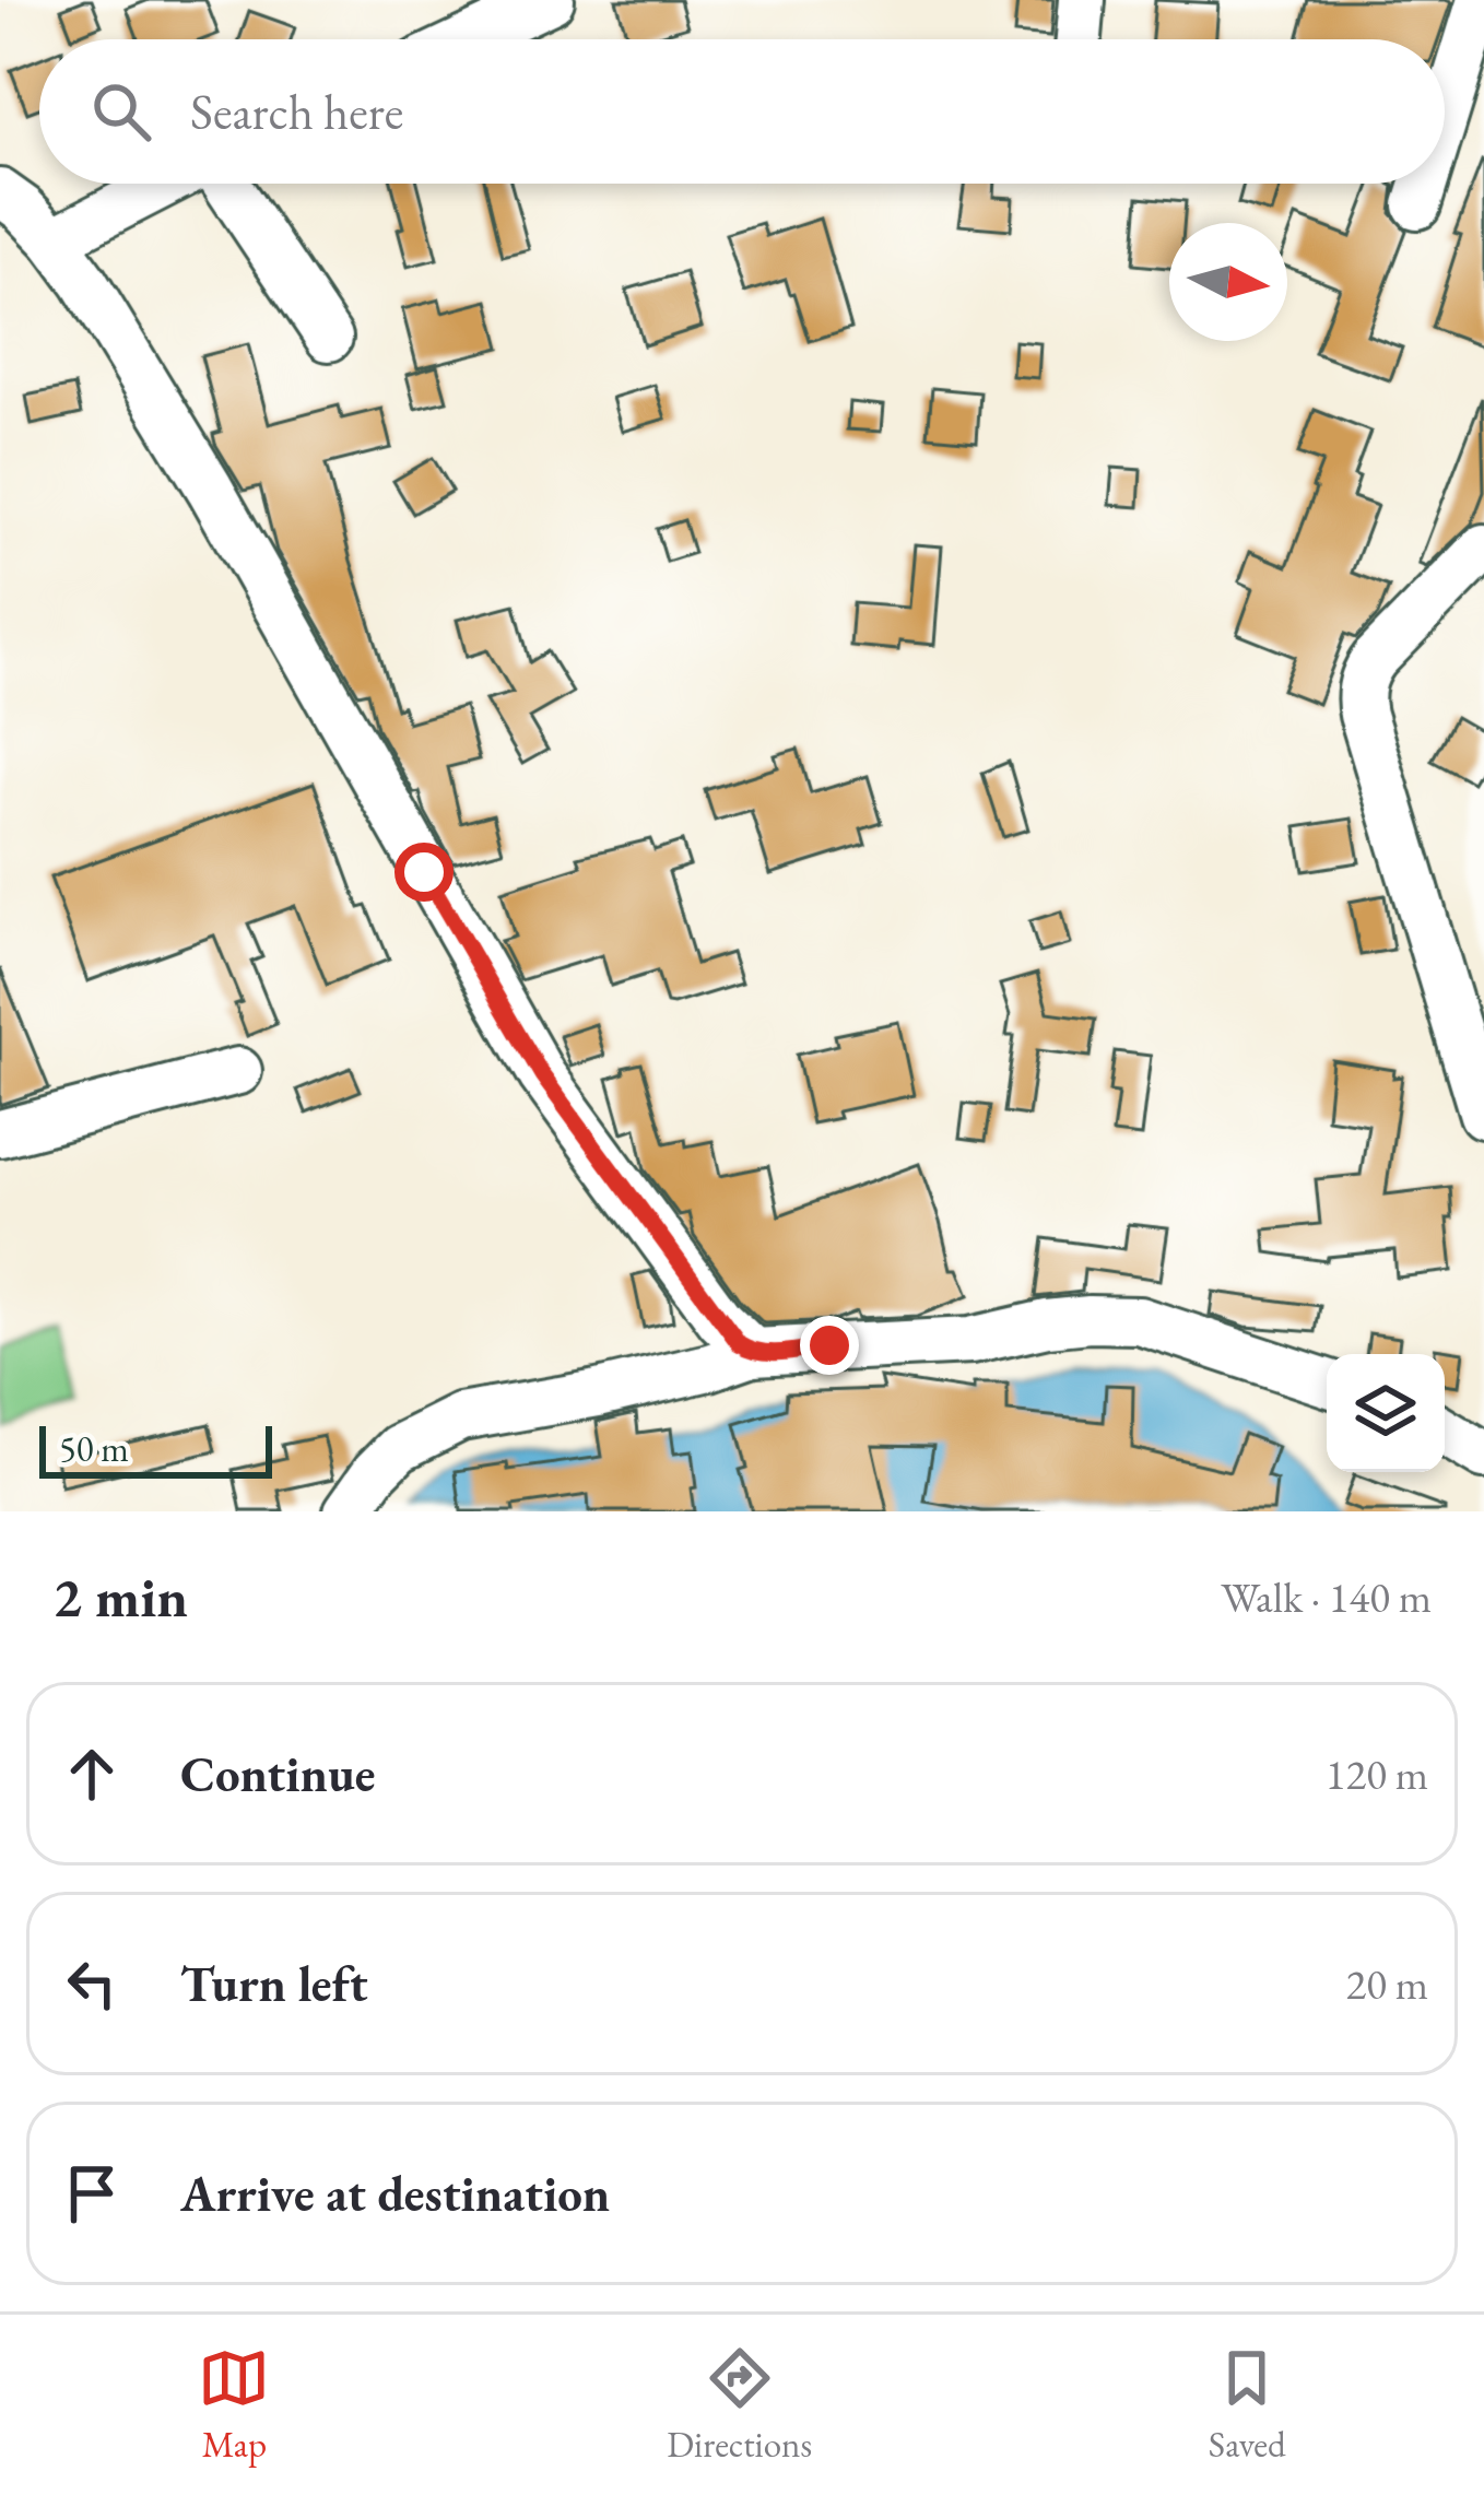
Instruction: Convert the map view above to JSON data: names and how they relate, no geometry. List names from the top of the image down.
{
  "scale_bar": "50 m",
  "north": "right",
  "page": {
    "search": "Search here",
    "scale": "50 m",
    "heading": ["2 min", "Walk · 140 m"],
    "list": [
      ["Continue", "120 m"],
      ["Turn left", "20 m"],
      "Arrive at destination"
    ],
    "nav": ["Map", "Directions", "Saved"]
  }
}
